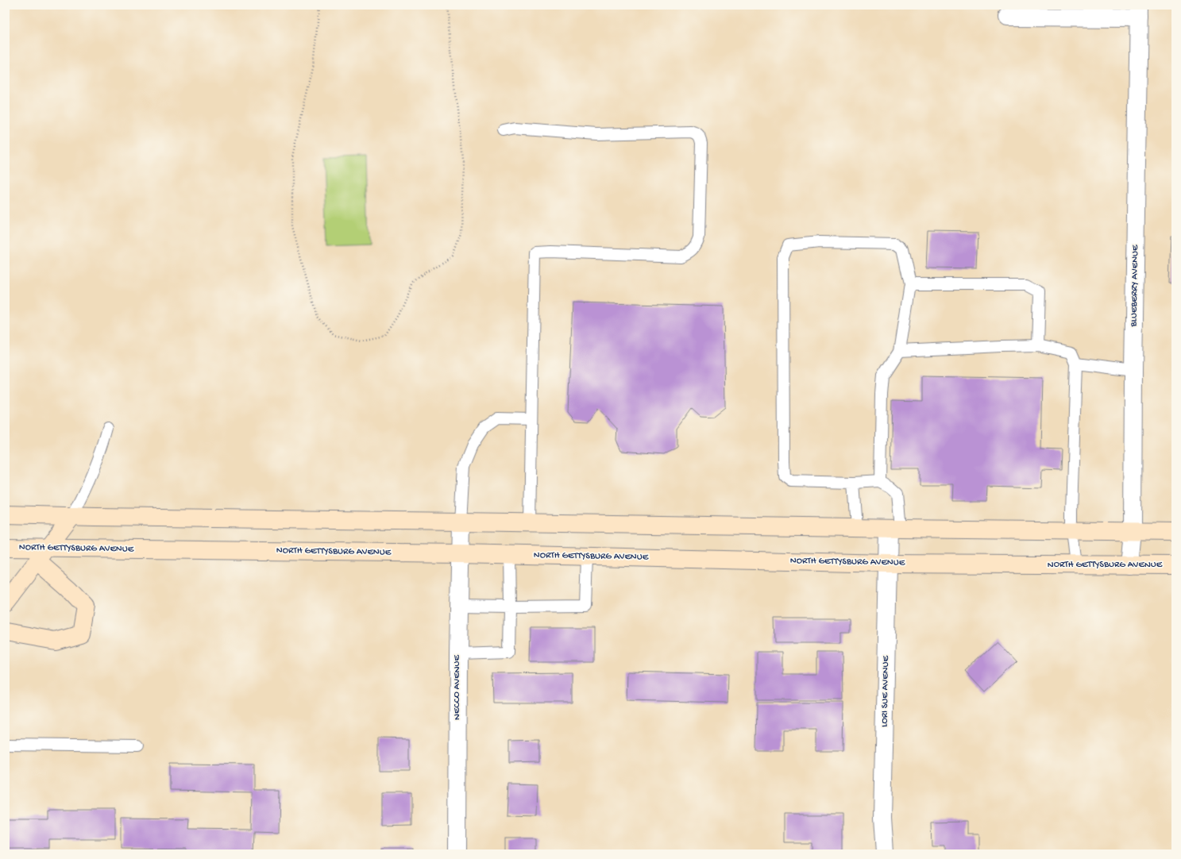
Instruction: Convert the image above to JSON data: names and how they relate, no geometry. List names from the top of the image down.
{
  "streets": {
    "main road": ["NORTH GETTYSBURG AVENUE"],
    "street": ["BLUEBERRY AVENUE", "NECCO AVENUE", "LORI SUE AVENUE"]
  },
  "crossings": [
    ["BLUEBERRY AVENUE", "NORTH GETTYSBURG AVENUE"],
    ["NORTH GETTYSBURG AVENUE", "NECCO AVENUE"],
    ["NORTH GETTYSBURG AVENUE", "LORI SUE AVENUE"]
  ]
}
